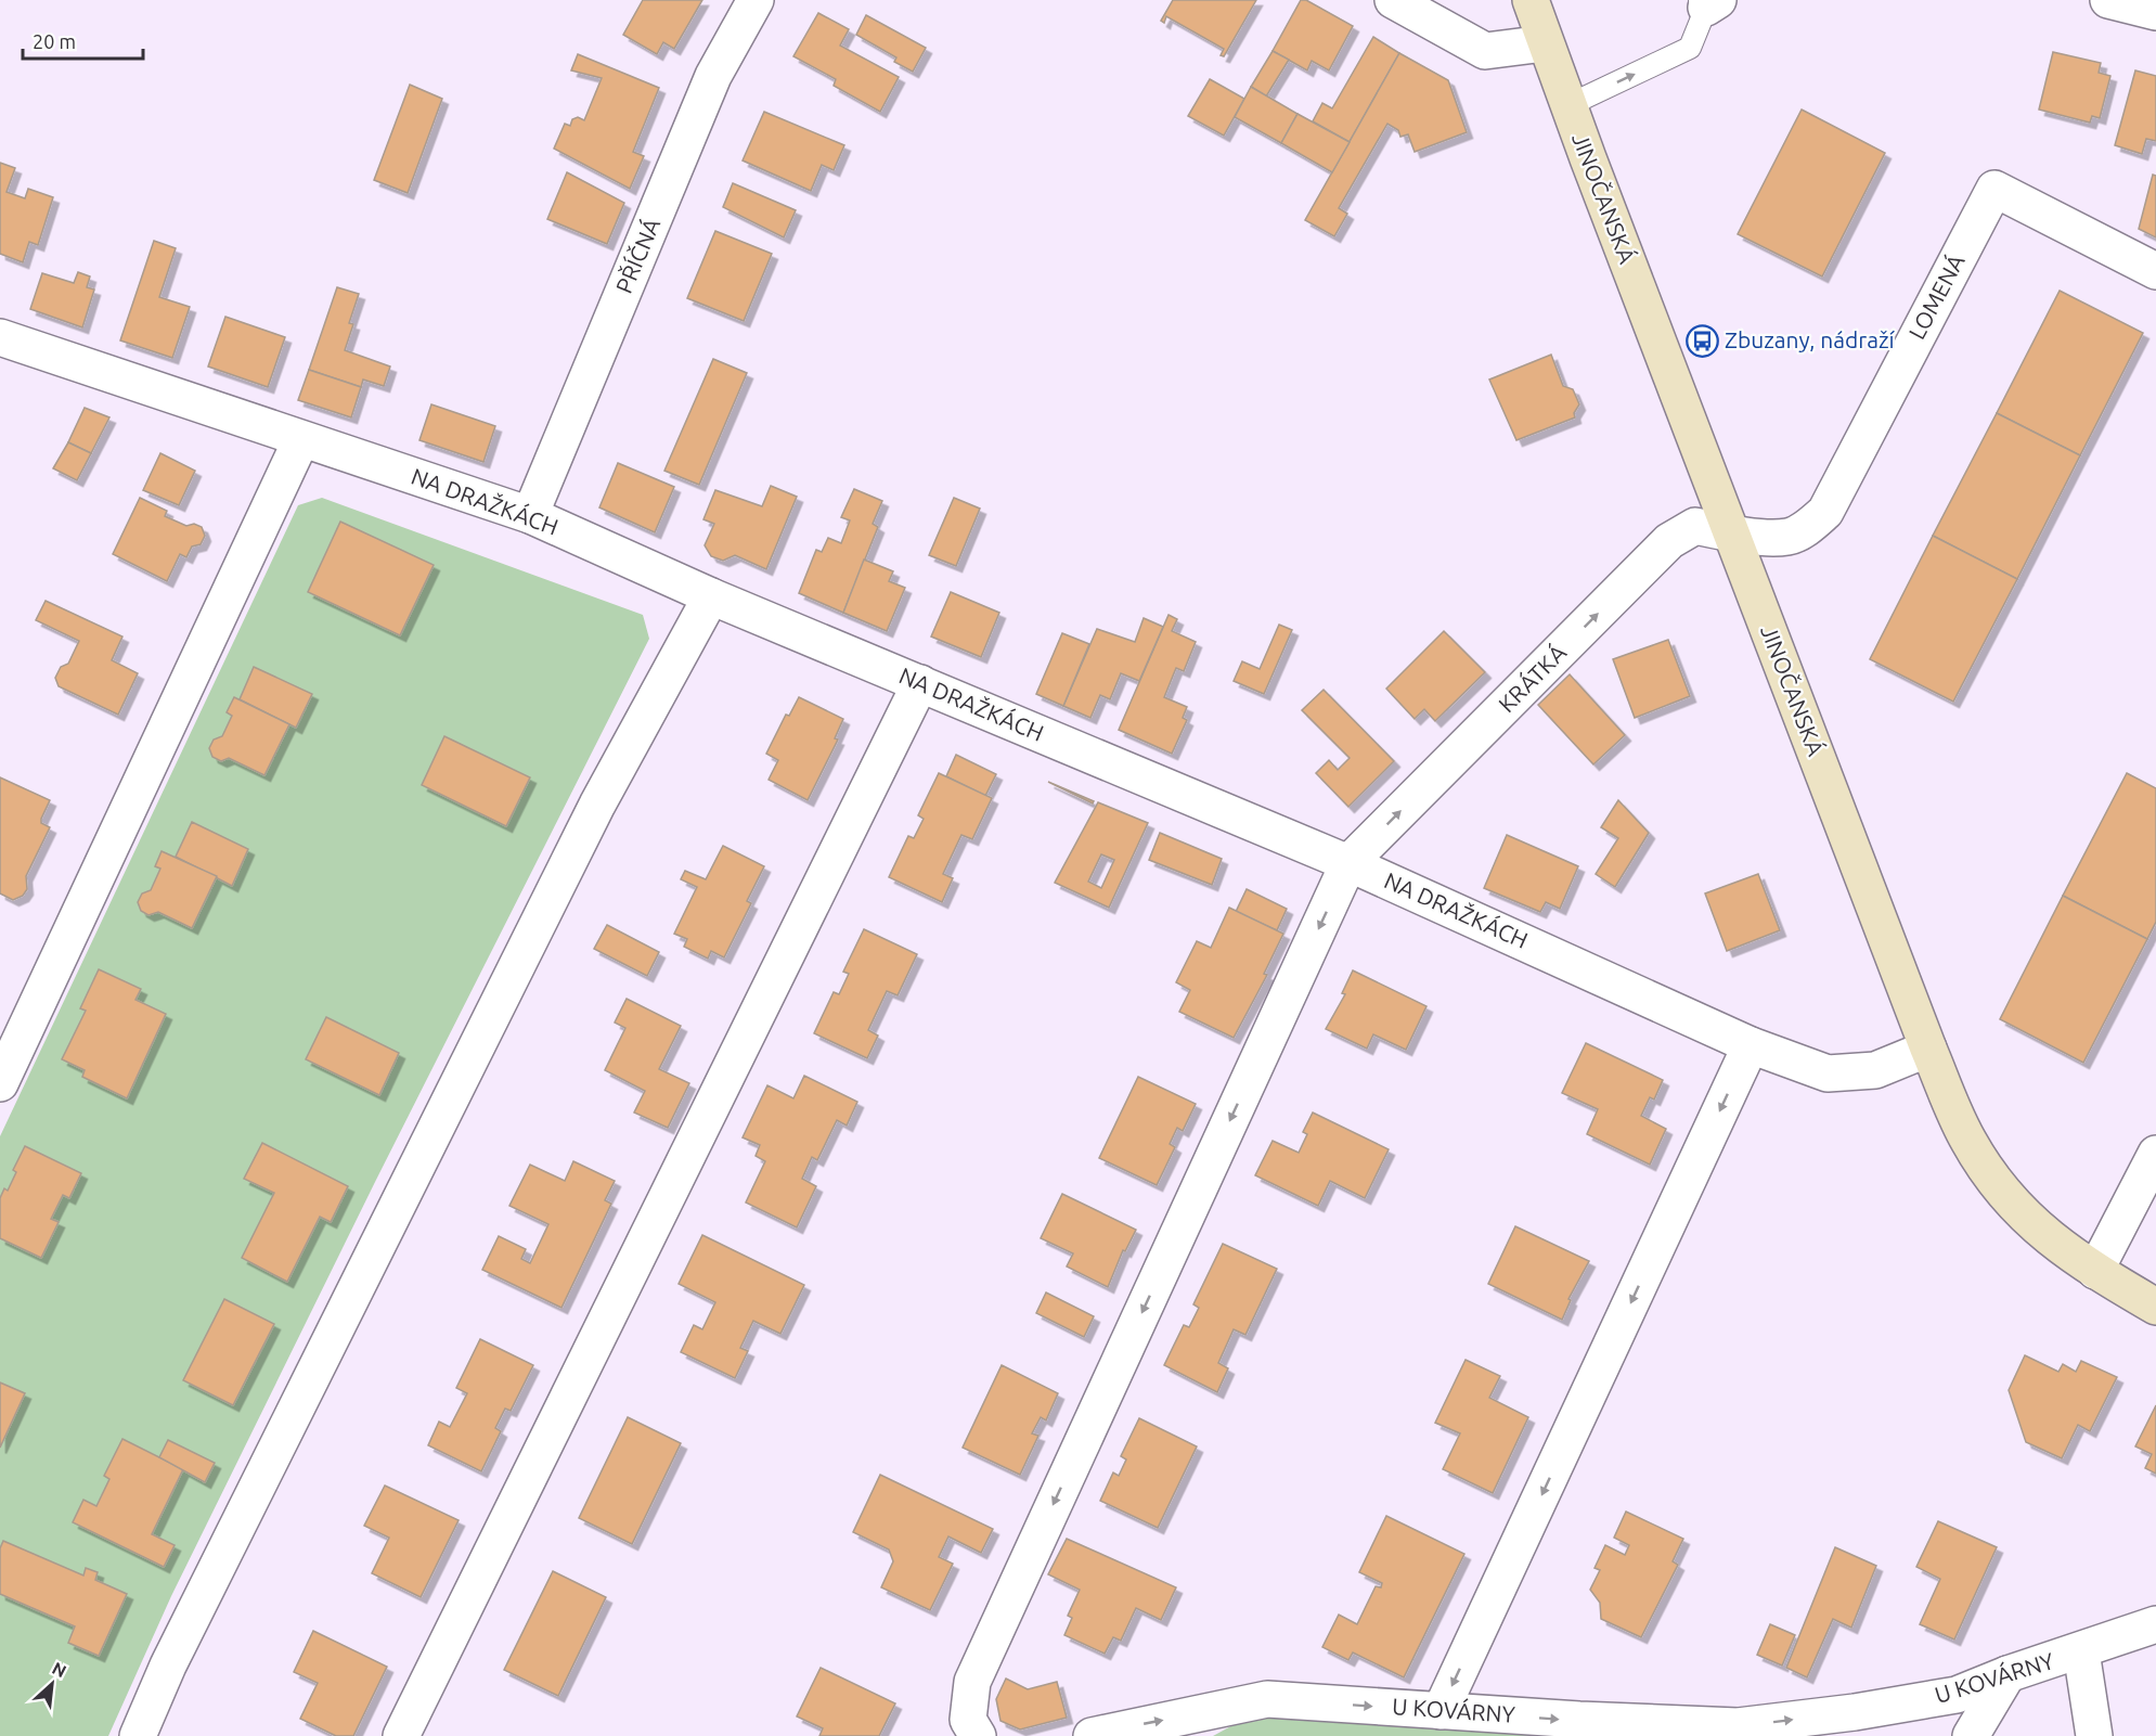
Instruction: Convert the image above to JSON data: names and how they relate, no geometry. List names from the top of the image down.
{
  "streets": {
    "street": [
      "JINOČANSKÁ",
      "PŘÍČNÁ",
      "LOMENÁ",
      "NA DRAŽKÁCH",
      "KRÁTKÁ",
      "U KOVÁRNY"
    ]
  },
  "crossings": [
    ["JINOČANSKÁ", "LOMENÁ"],
    ["JINOČANSKÁ", "NA DRAŽKÁCH"],
    ["JINOČANSKÁ", "KRÁTKÁ"],
    ["PŘÍČNÁ", "NA DRAŽKÁCH"],
    ["LOMENÁ", "KRÁTKÁ"],
    ["NA DRAŽKÁCH", "KRÁTKÁ"]
  ],
  "one_way": ["KRÁTKÁ", "U KOVÁRNY"],
  "places": {
    "bus stop": ["Zbuzany, nádraží"]
  },
  "scale_bar": "20 m",
  "north": "top right"
}
